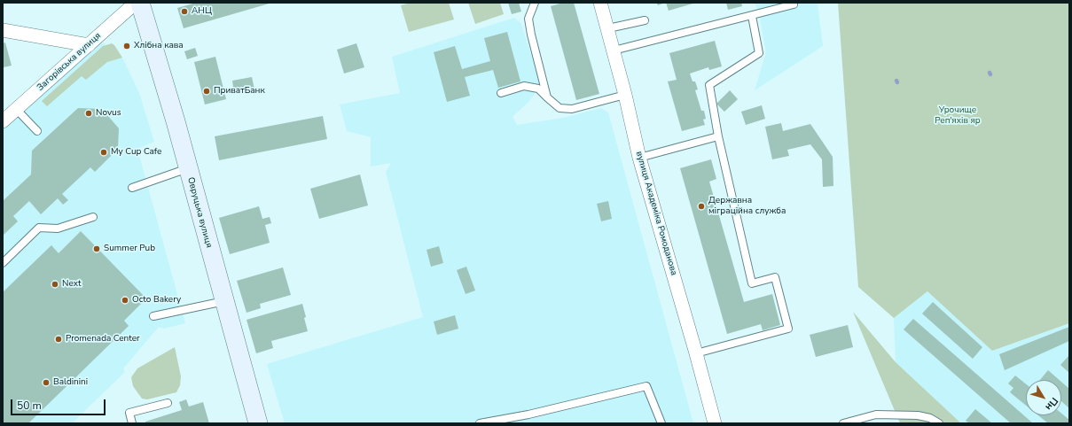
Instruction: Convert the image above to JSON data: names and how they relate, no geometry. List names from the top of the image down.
{
  "streets": {
    "street": ["Загорівська вулиця", "Овруцька вулиця", "вулиця Академіка Ромоданова"]
  },
  "parks": ["Урочище Реп'яхів яр"],
  "places": [
    "АНЦ",
    "Хлібна кава",
    "ПриватБанк",
    "Novus",
    "My Cup Cafe",
    "Державна міграційна служба",
    "Summer Pub",
    "Next",
    "Octo Bakery",
    "Promenada Center",
    "Baldinini"
  ],
  "scale_bar": "50 m",
  "north": "bottom right"
}
